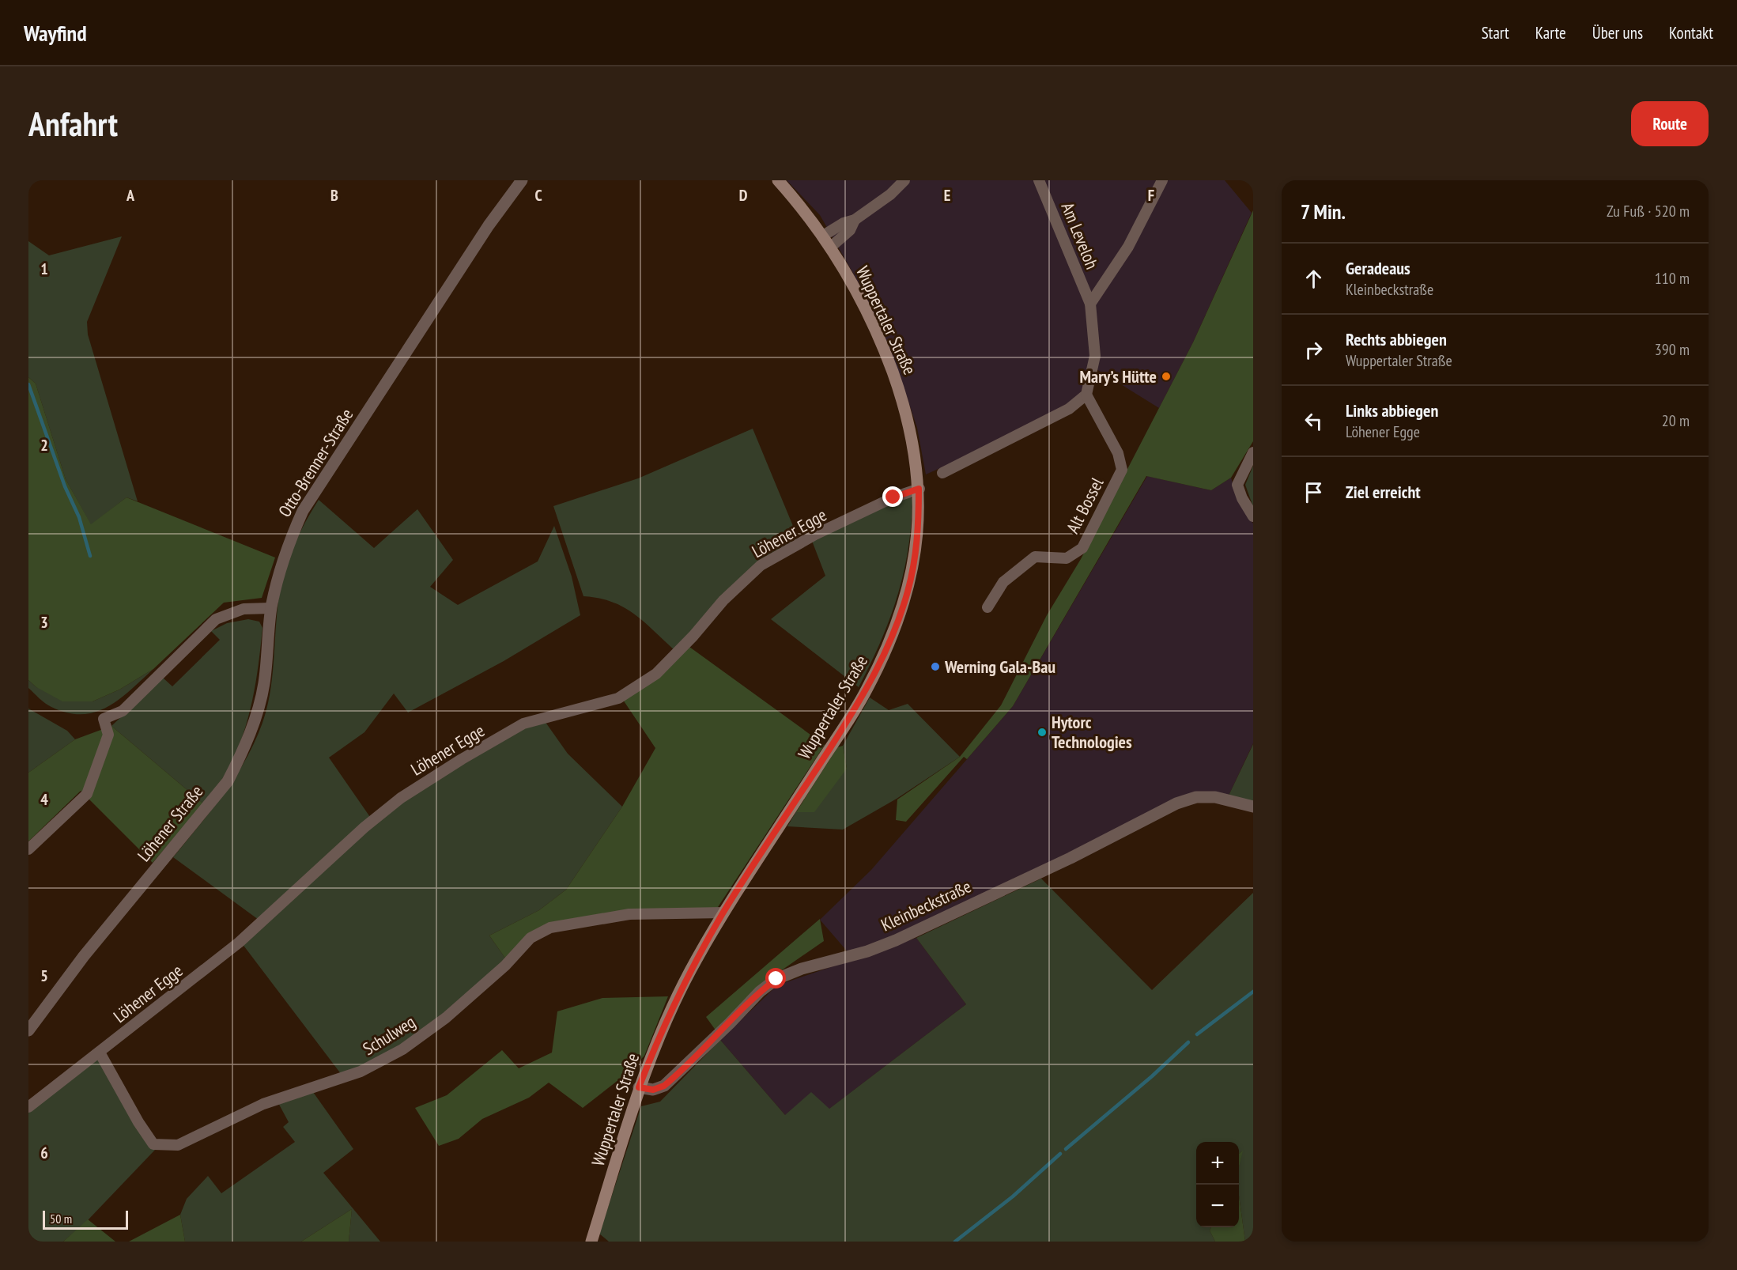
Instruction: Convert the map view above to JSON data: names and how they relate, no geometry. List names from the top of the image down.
{
  "streets": {
    "main road": ["Wuppertaler Straße"],
    "street": [
      "Am Leveloh",
      "Otto-Brenner-Straße",
      "Alt Bossel",
      "Löhener Egge",
      "Löhener Straße",
      "Kleinbeckstraße",
      "Schulweg"
    ]
  },
  "crossings": [
    ["Wuppertaler Straße", "Löhener Egge"],
    ["Wuppertaler Straße", "Kleinbeckstraße"],
    ["Wuppertaler Straße", "Schulweg"],
    ["Otto-Brenner-Straße", "Löhener Straße"],
    ["Löhener Egge", "Schulweg"]
  ],
  "places": ["Mary’s Hütte", "Werning Gala-Bau", "Hytorc Technologies"],
  "scale_bar": "50 m",
  "page": {
    "header": "Wayfind",
    "nav": [
      "Start",
      "Karte",
      "Über uns",
      "Kontakt"
    ],
    "buttons": "Route",
    "title": "Anfahrt",
    "heading": ["7 Min.", "Zu Fuß · 520 m"],
    "list": [
      ["Geradeaus", "Kleinbeckstraße", "110 m"],
      ["Rechts abbiegen", "Wuppertaler Straße", "390 m"],
      ["Links abbiegen", "Löhener Egge", "20 m"],
      "Ziel erreicht"
    ],
    "map_buttons": ["+", "−"],
    "scale": "50 m"
  },
  "grid": {
    "columns": [
      "A",
      "B",
      "C",
      "D",
      "E",
      "F"
    ],
    "rows": [
      "1",
      "2",
      "3",
      "4",
      "5",
      "6"
    ]
  }
}
